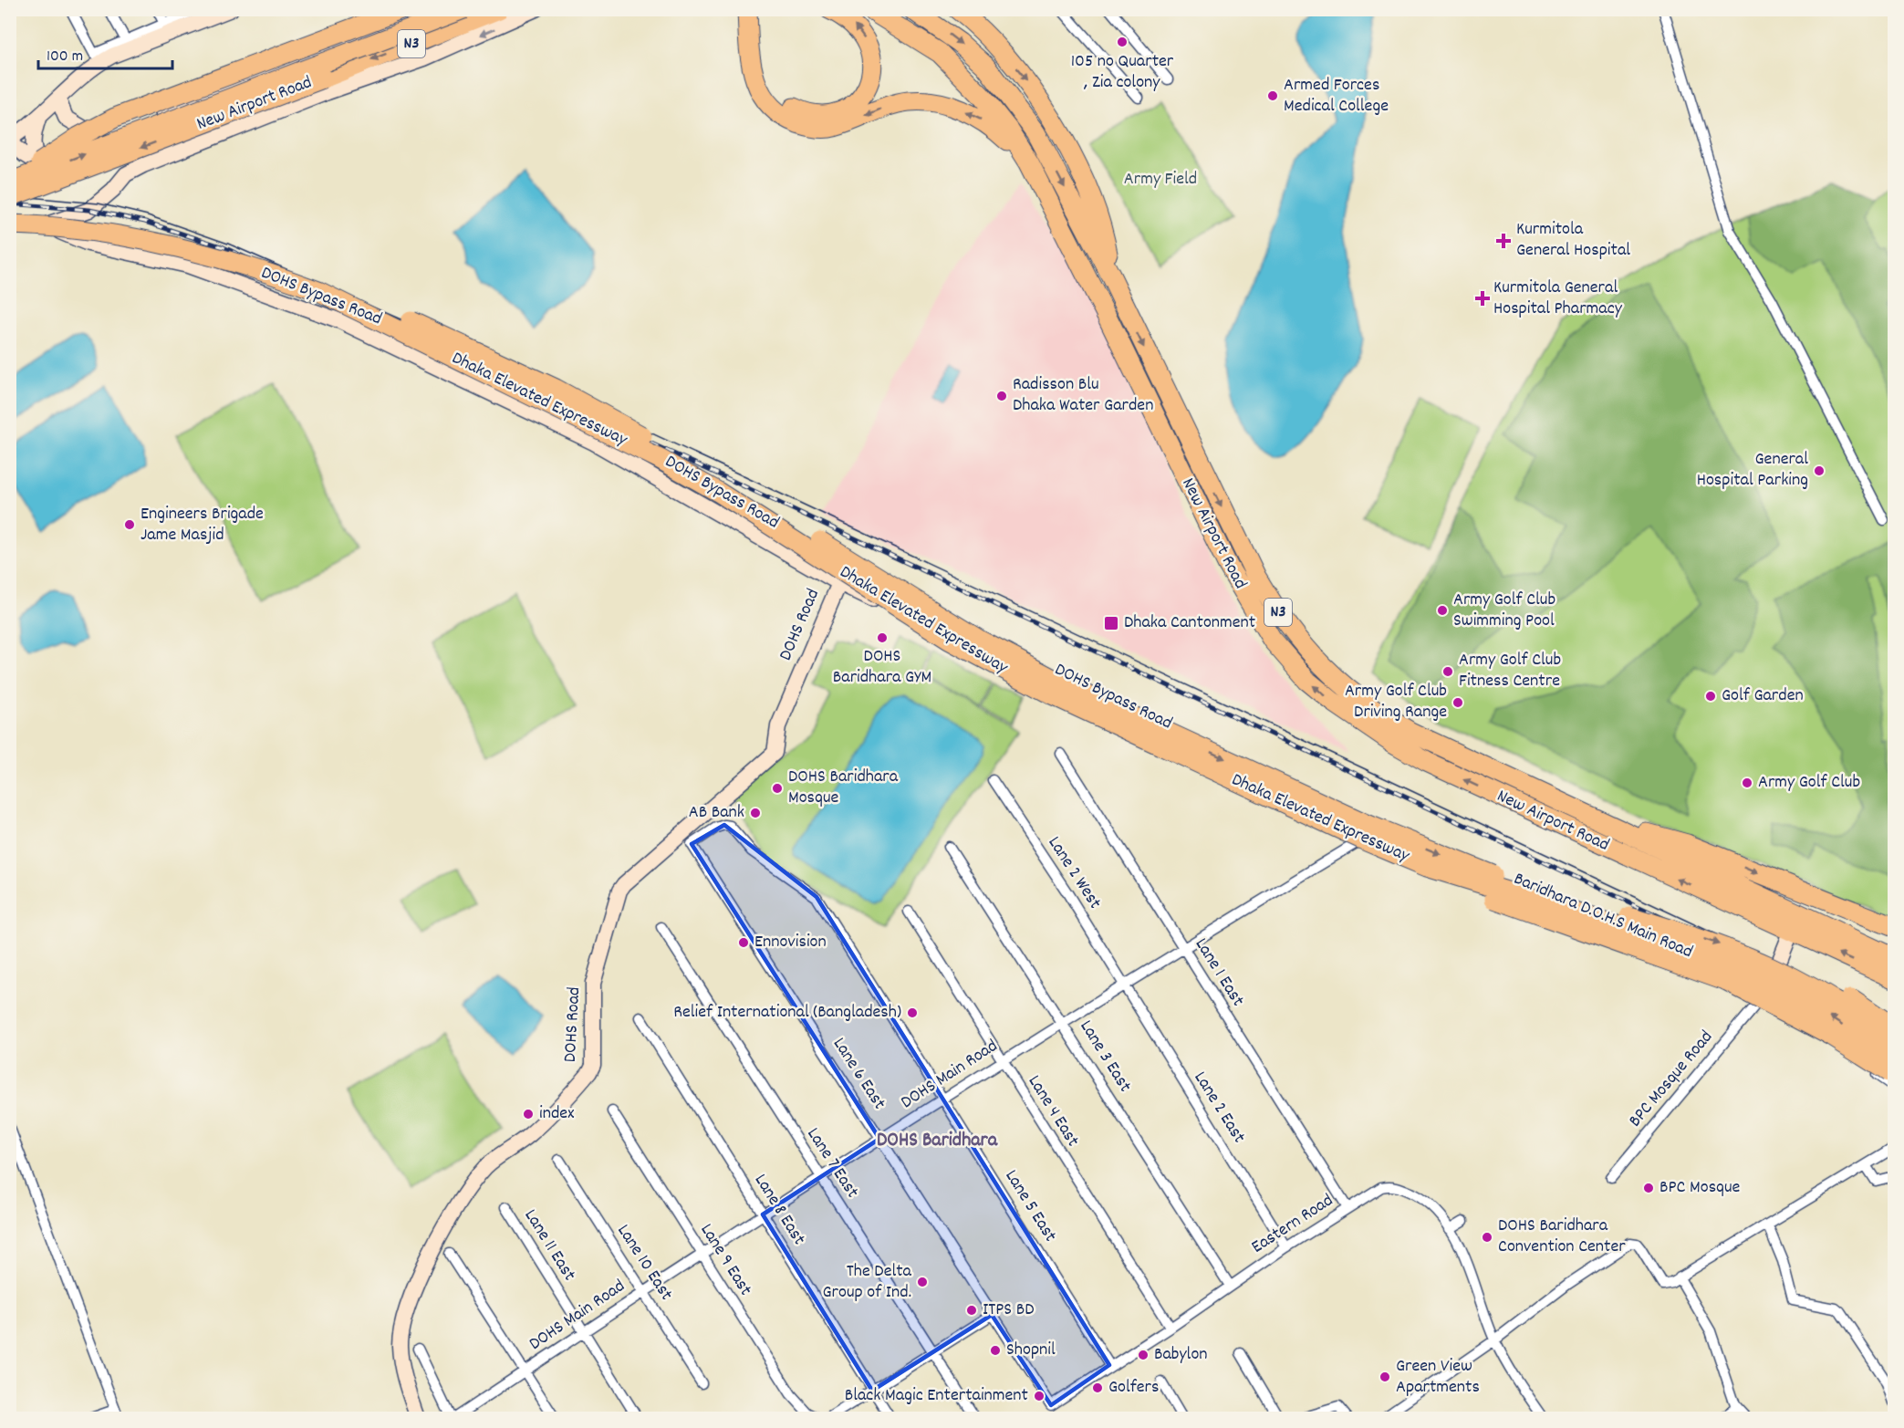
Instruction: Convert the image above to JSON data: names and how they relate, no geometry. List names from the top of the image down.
{
  "streets": {
    "highway": ["N3", "New Airport Road", "Dhaka Elevated Expressway"],
    "street": [
      "DOHS Bypass Road",
      "DOHS Road",
      "Lane 2 West",
      "Baridhara D.O.H.S Main Road",
      "Lane 1 East",
      "Lane 3 East",
      "Lane 6 East",
      "DOHS Main Road",
      "BPC Mosque Road",
      "Lane 2 East",
      "Lane 4 East",
      "Lane 7 East",
      "Lane 5 East",
      "Lane 8 East",
      "Eastern Road",
      "Lane 11 East",
      "Lane 9 East",
      "Lane 10 East"
    ]
  },
  "crossings": [
    ["DOHS Bypass Road", "DOHS Road"],
    ["DOHS Bypass Road", "Baridhara D.O.H.S Main Road"],
    ["DOHS Bypass Road", "DOHS Main Road"],
    ["Lane 2 West", "DOHS Main Road"],
    ["Lane 2 West", "Lane 2 East"],
    ["Baridhara D.O.H.S Main Road", "DOHS Main Road"],
    ["Baridhara D.O.H.S Main Road", "BPC Mosque Road"],
    ["Lane 1 East", "DOHS Main Road"],
    ["Lane 1 East", "Eastern Road"],
    ["Lane 3 East", "DOHS Main Road"],
    ["Lane 3 East", "Eastern Road"],
    ["Lane 6 East", "DOHS Main Road"],
    ["Lane 6 East", "Lane 5 East"],
    ["Lane 6 East", "Eastern Road"],
    ["DOHS Main Road", "Lane 2 East"],
    ["DOHS Main Road", "Lane 4 East"],
    ["DOHS Main Road", "Lane 7 East"],
    ["DOHS Main Road", "Lane 5 East"],
    ["DOHS Main Road", "Lane 8 East"],
    ["DOHS Main Road", "Lane 11 East"],
    ["DOHS Main Road", "Lane 9 East"],
    ["DOHS Main Road", "Lane 10 East"],
    ["Lane 2 East", "Eastern Road"],
    ["Lane 4 East", "Eastern Road"],
    ["Lane 5 East", "Eastern Road"]
  ],
  "districts": ["DOHS Baridhara"],
  "parks": ["Army Field"],
  "places": {
    "other": [
      "105 no Quarter , Zia colony",
      "Armed Forces Medical College",
      "Radisson Blu Dhaka Water Garden",
      "General Hospital Parking",
      "Engineers Brigade Jame Masjid",
      "Army Golf Club Swimming Pool",
      "DOHS Baridhara GYM",
      "Army Golf Club Fitness Centre",
      "Golf Garden",
      "Army Golf Club Driving Range",
      "Army Golf Club",
      "DOHS Baridhara Mosque",
      "AB Bank",
      "Ennovision",
      "Relief International (Bangladesh)",
      "index",
      "BPC Mosque",
      "DOHS Baridhara Convention Center",
      "The Delta Group of Ind.",
      "ITPS BD",
      "Shopnil",
      "Babylon",
      "Green View Apartments",
      "Golfers",
      "Black Magic Entertainment"
    ],
    "health": ["Kurmitola General Hospital", "Kurmitola General Hospital Pharmacy"],
    "transit": ["Dhaka Cantonment"]
  },
  "scale_bar": "100 m"
}
